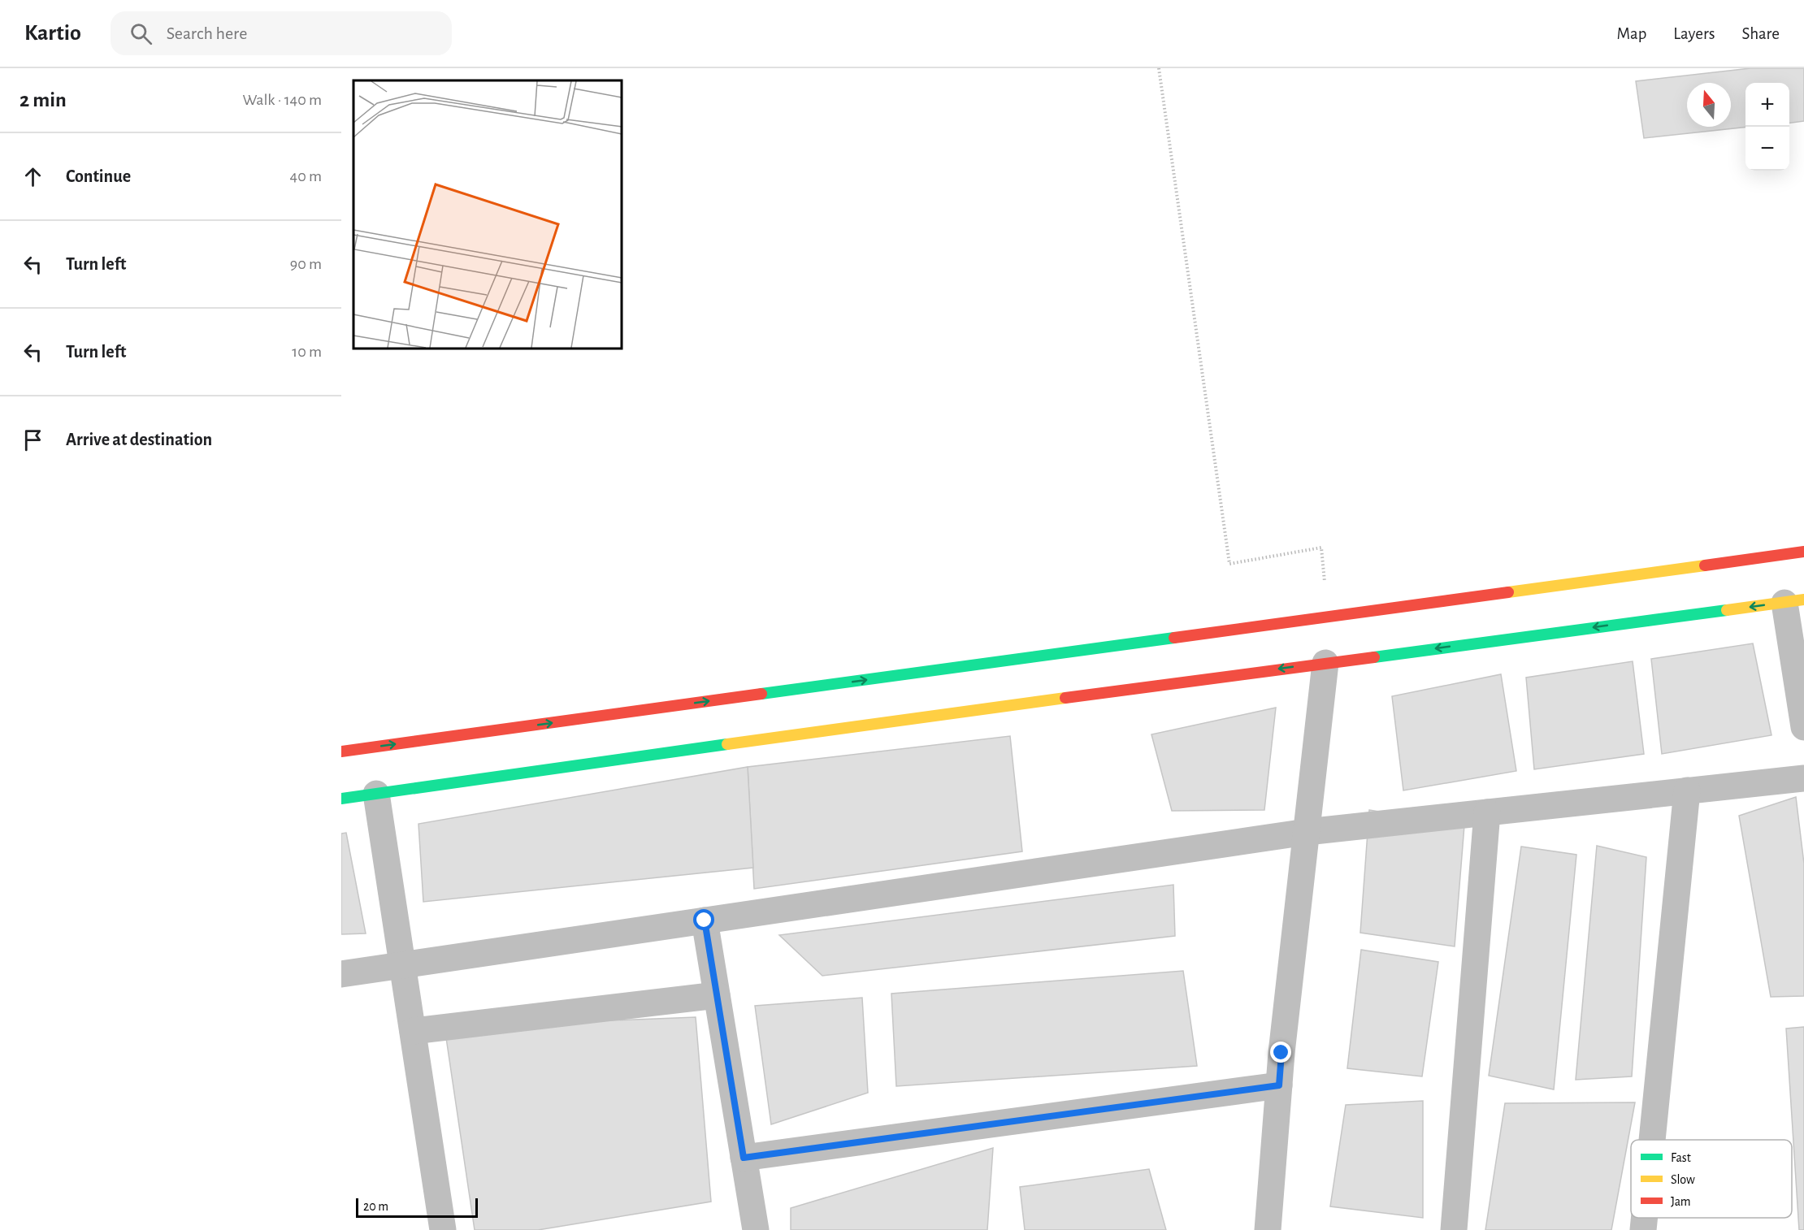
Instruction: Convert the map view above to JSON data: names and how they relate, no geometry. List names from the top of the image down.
{
  "legend": ["Fast", "Slow", "Jam"],
  "scale_bar": "20 m",
  "north": "top",
  "page": {
    "header": "Kartio",
    "search": "Search here",
    "nav": ["Map", "Layers", "Share"],
    "heading": ["2 min", "Walk · 140 m"],
    "map_buttons": ["+", "−"],
    "list": [
      ["Continue", "40 m"],
      ["Turn left", "90 m"],
      ["Turn left", "10 m"],
      "Arrive at destination"
    ],
    "scale": "20 m"
  }
}
